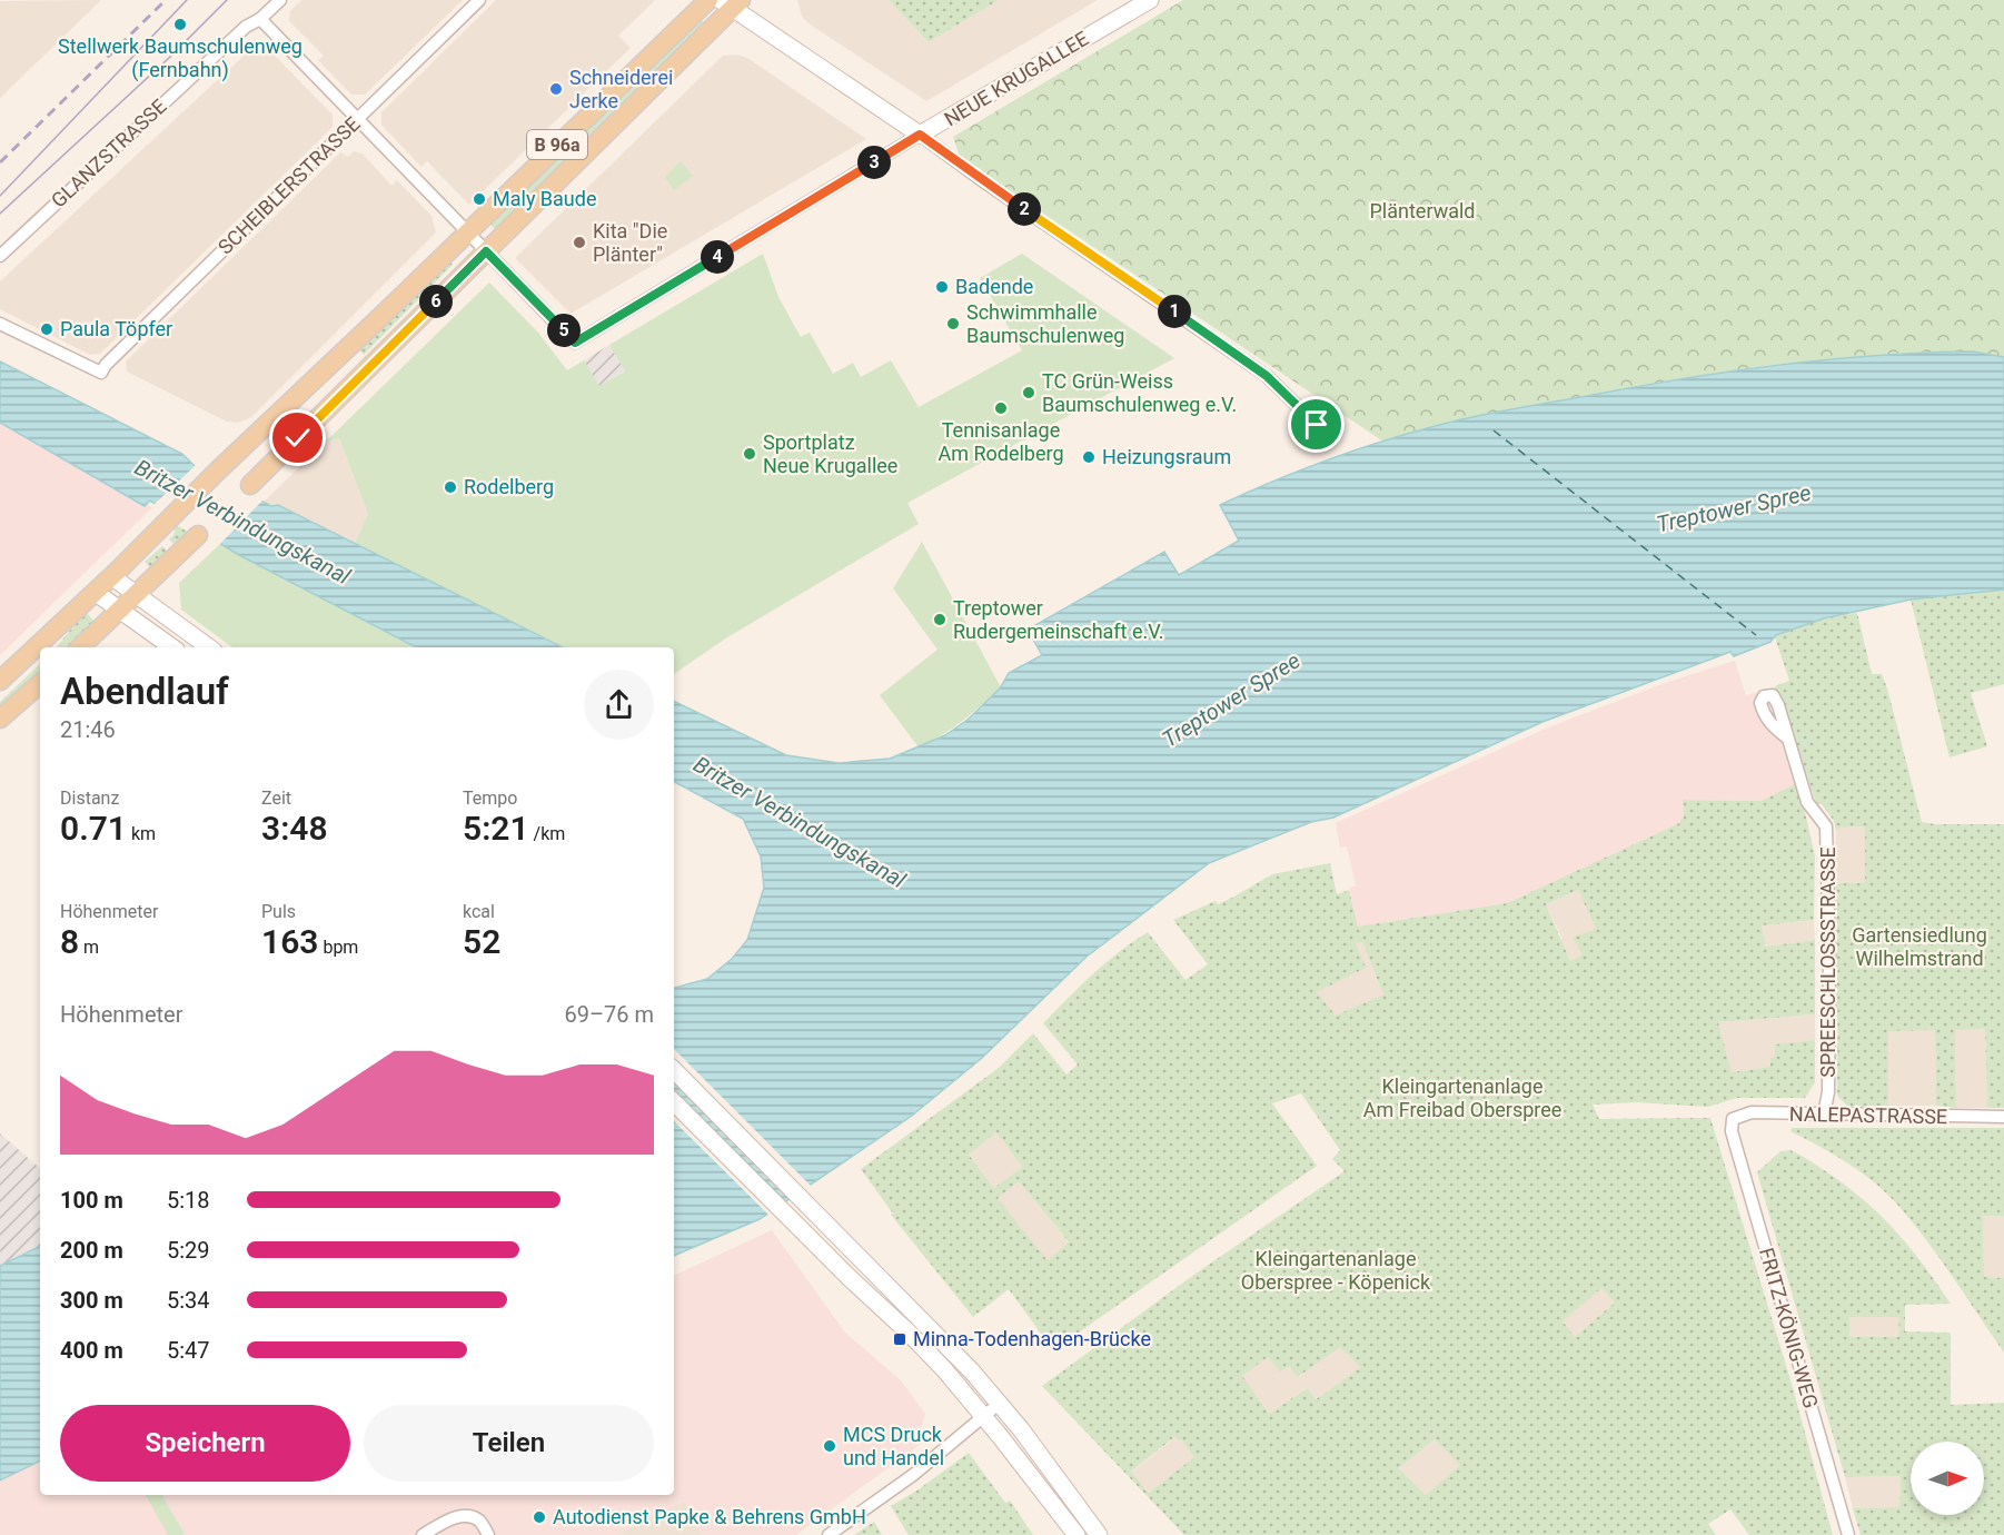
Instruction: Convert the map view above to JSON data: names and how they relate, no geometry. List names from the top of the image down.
{
  "streets": {
    "main road": ["NEUE KRUGALLEE", "B 96a"],
    "street": [
      "GLANZSTRASSE",
      "SCHEIBLERSTRASSE",
      "SPREESCHLOSSSTRASSE",
      "NALEPASTRASSE",
      "FRITZ-KÖNIG-WEG"
    ]
  },
  "crossings": [
    ["NEUE KRUGALLEE", "B 96a"],
    ["SPREESCHLOSSSTRASSE", "NALEPASTRASSE"],
    ["NALEPASTRASSE", "FRITZ-KÖNIG-WEG"]
  ],
  "water": ["Treptower Spree", "Britzer Verbindungskanal"],
  "parks": [
    "Plänterwald",
    "Gartensiedlung Wilhelmstrand",
    "Kleingartenanlage Am Freibad Oberspree",
    "Kleingartenanlage Oberspree - Köpenick"
  ],
  "places": {
    "other": [
      "Stellwerk Baumschulenweg (Fernbahn)",
      "Schneiderei Jerke",
      "Maly Baude",
      "Kita \"Die Plänter\"",
      "Badende",
      "Schwimmhalle Baumschulenweg",
      "Paula Töpfer",
      "TC Grün-Weiss Baumschulenweg e.V.",
      "Tennisanlage Am Rodelberg",
      "Sportplatz Neue Krugallee",
      "Heizungsraum",
      "Rodelberg",
      "Treptower Rudergemeinschaft e.V.",
      "MCS Druck und Handel",
      "Autodienst Papke & Behrens GmbH"
    ],
    "transit": ["Minna-Todenhagen-Brücke"]
  },
  "north": "right",
  "page": {
    "pins": [
      "3",
      "2",
      "4",
      "6",
      "1",
      "5"
    ],
    "heading": ["Abendlauf", "21:46"],
    "stats": [
      ["Distanz", "0.71 km"],
      ["Zeit", "3:48"],
      ["Tempo", "5:21 /km"],
      ["Höhenmeter", "8 m"],
      ["Puls", "163 bpm"],
      ["kcal", "52"]
    ],
    "chart": ["Höhenmeter", "69–76 m"],
    "list": [
      {
        "name": "100 m",
        "note": "5:18"
      },
      {
        "name": "200 m",
        "note": "5:29"
      },
      {
        "name": "300 m",
        "note": "5:34"
      },
      {
        "name": "400 m",
        "note": "5:47"
      }
    ],
    "buttons": ["Speichern", "Teilen"]
  }
}
